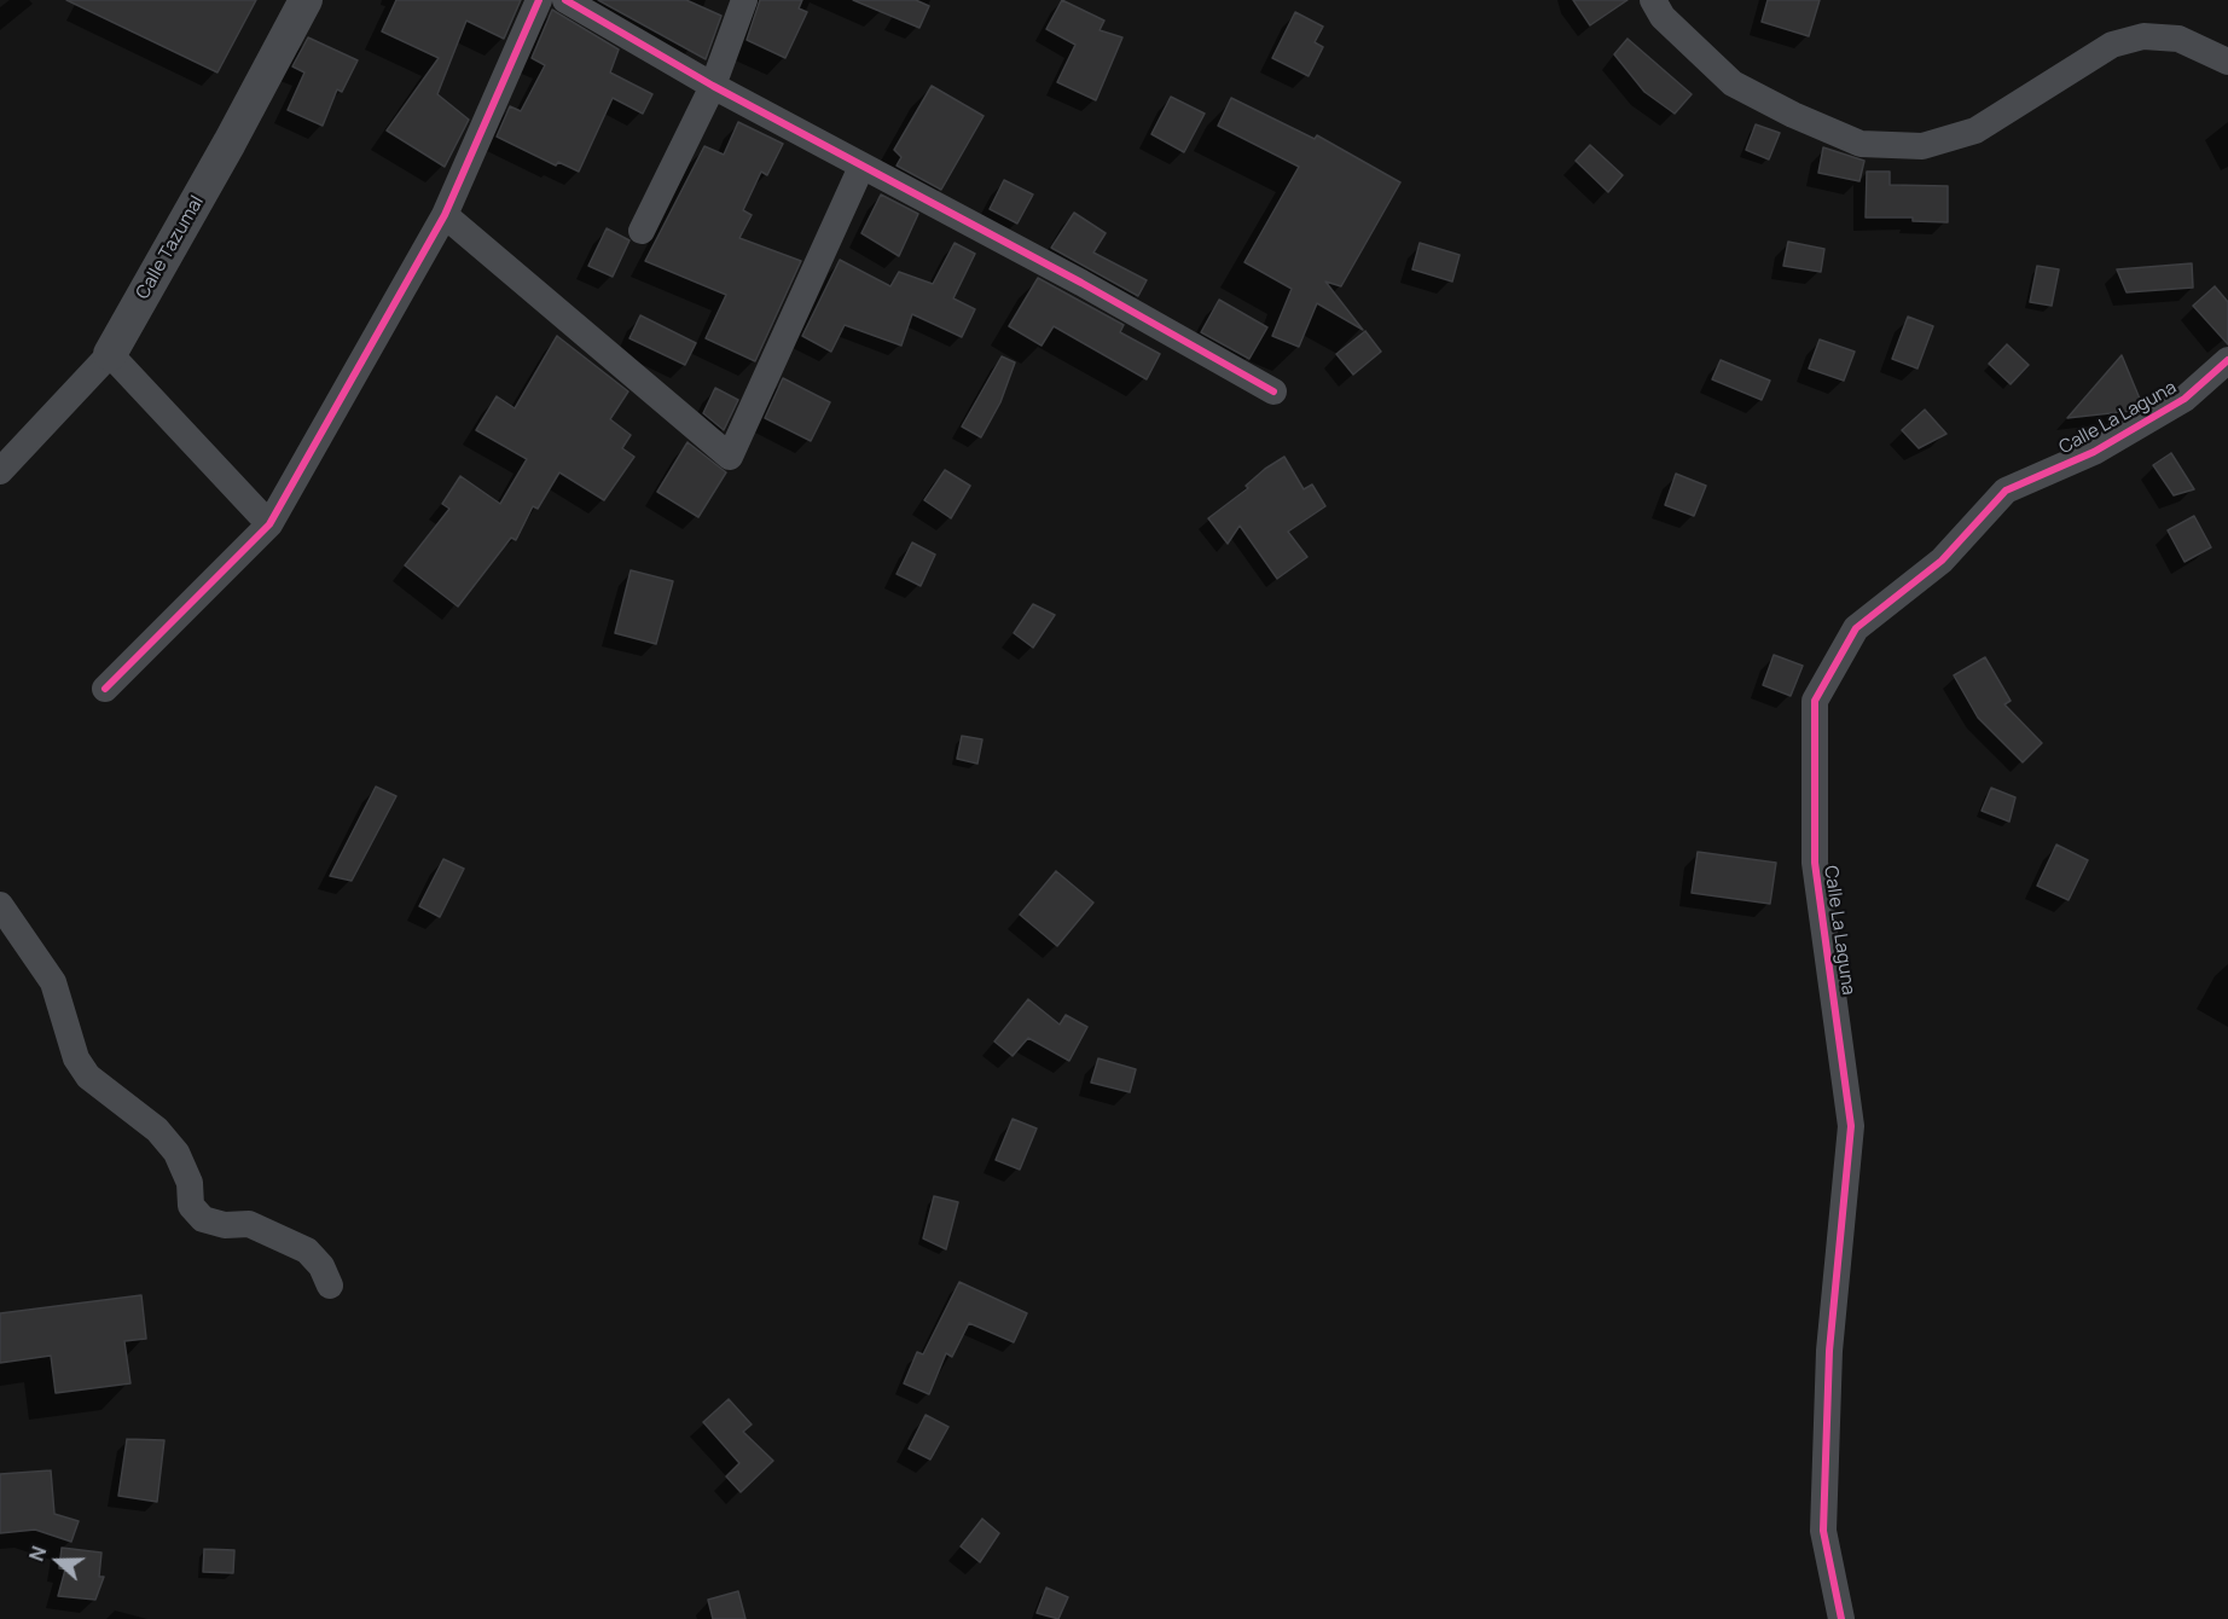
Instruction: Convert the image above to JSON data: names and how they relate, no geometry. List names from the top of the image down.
{
  "streets": {
    "street": ["Calle Tazumal", "Calle La Laguna"]
  },
  "north": "left"
}
